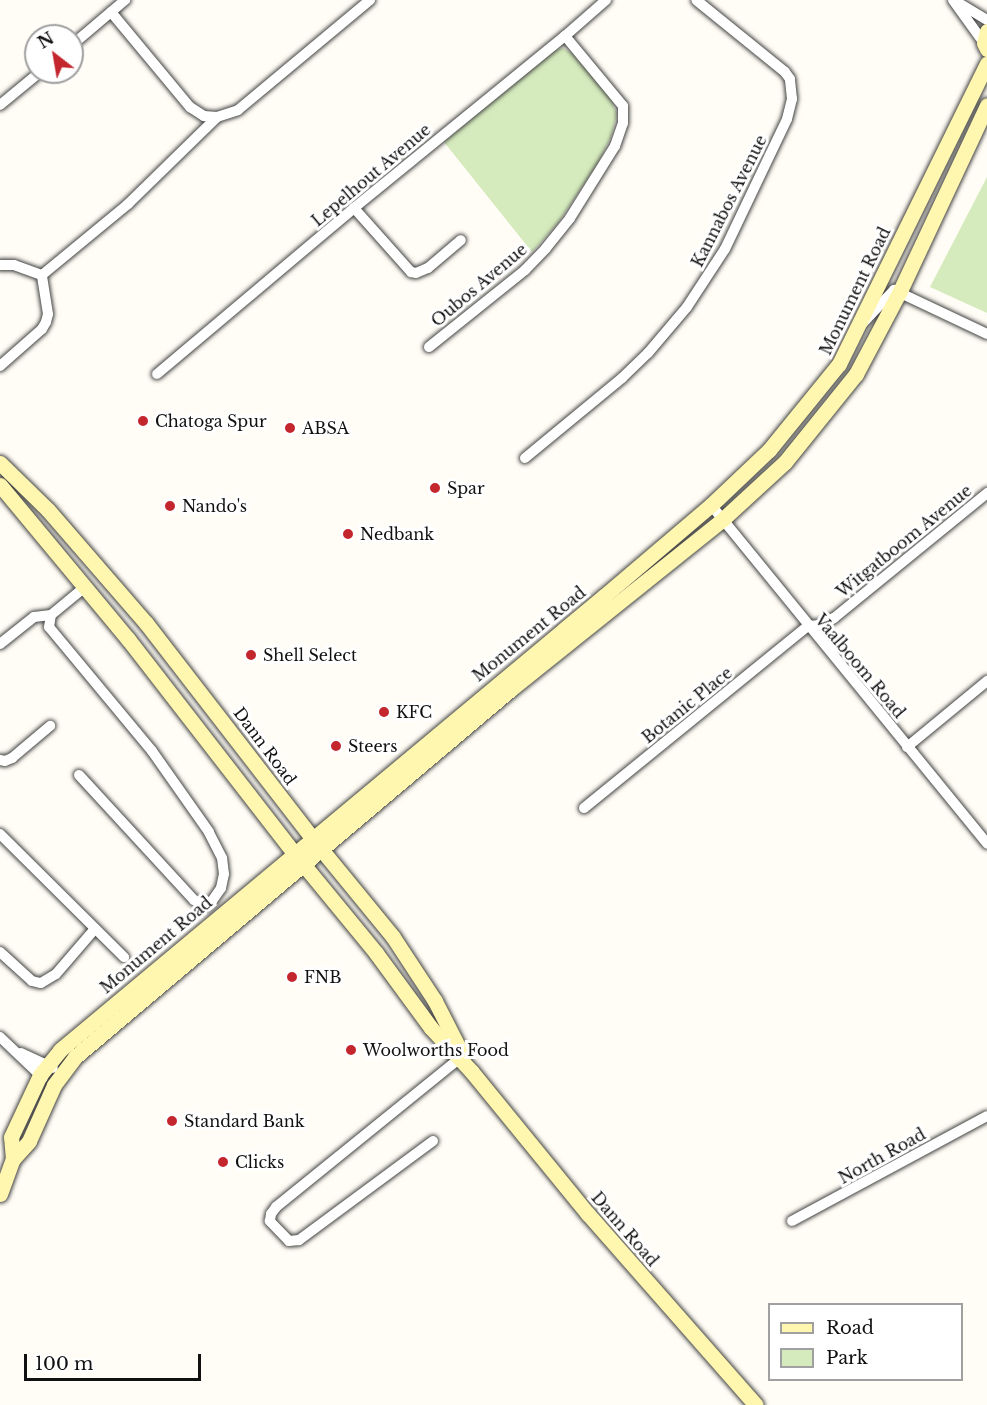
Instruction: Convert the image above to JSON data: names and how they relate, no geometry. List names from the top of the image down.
{
  "streets": {
    "main road": ["Monument Road", "Dann Road"],
    "street": [
      "Lepelhout Avenue",
      "Kannabos Avenue",
      "Oubos Avenue",
      "Witgatboom Avenue",
      "Vaalboom Road",
      "Botanic Place",
      "North Road"
    ]
  },
  "crossings": [
    ["Lepelhout Avenue", "Oubos Avenue"],
    ["Monument Road", "Vaalboom Road"],
    ["Monument Road", "Dann Road"],
    ["Witgatboom Avenue", "Vaalboom Road"],
    ["Witgatboom Avenue", "Botanic Place"],
    ["Vaalboom Road", "Botanic Place"]
  ],
  "places": [
    "Chatoga Spur",
    "ABSA",
    "Spar",
    "Nando's",
    "Nedbank",
    "Shell Select",
    "KFC",
    "Steers",
    "FNB",
    "Woolworths Food",
    "Standard Bank",
    "Clicks"
  ],
  "legend": ["Road", "Park"],
  "scale_bar": "100 m",
  "north": "top left"
}
